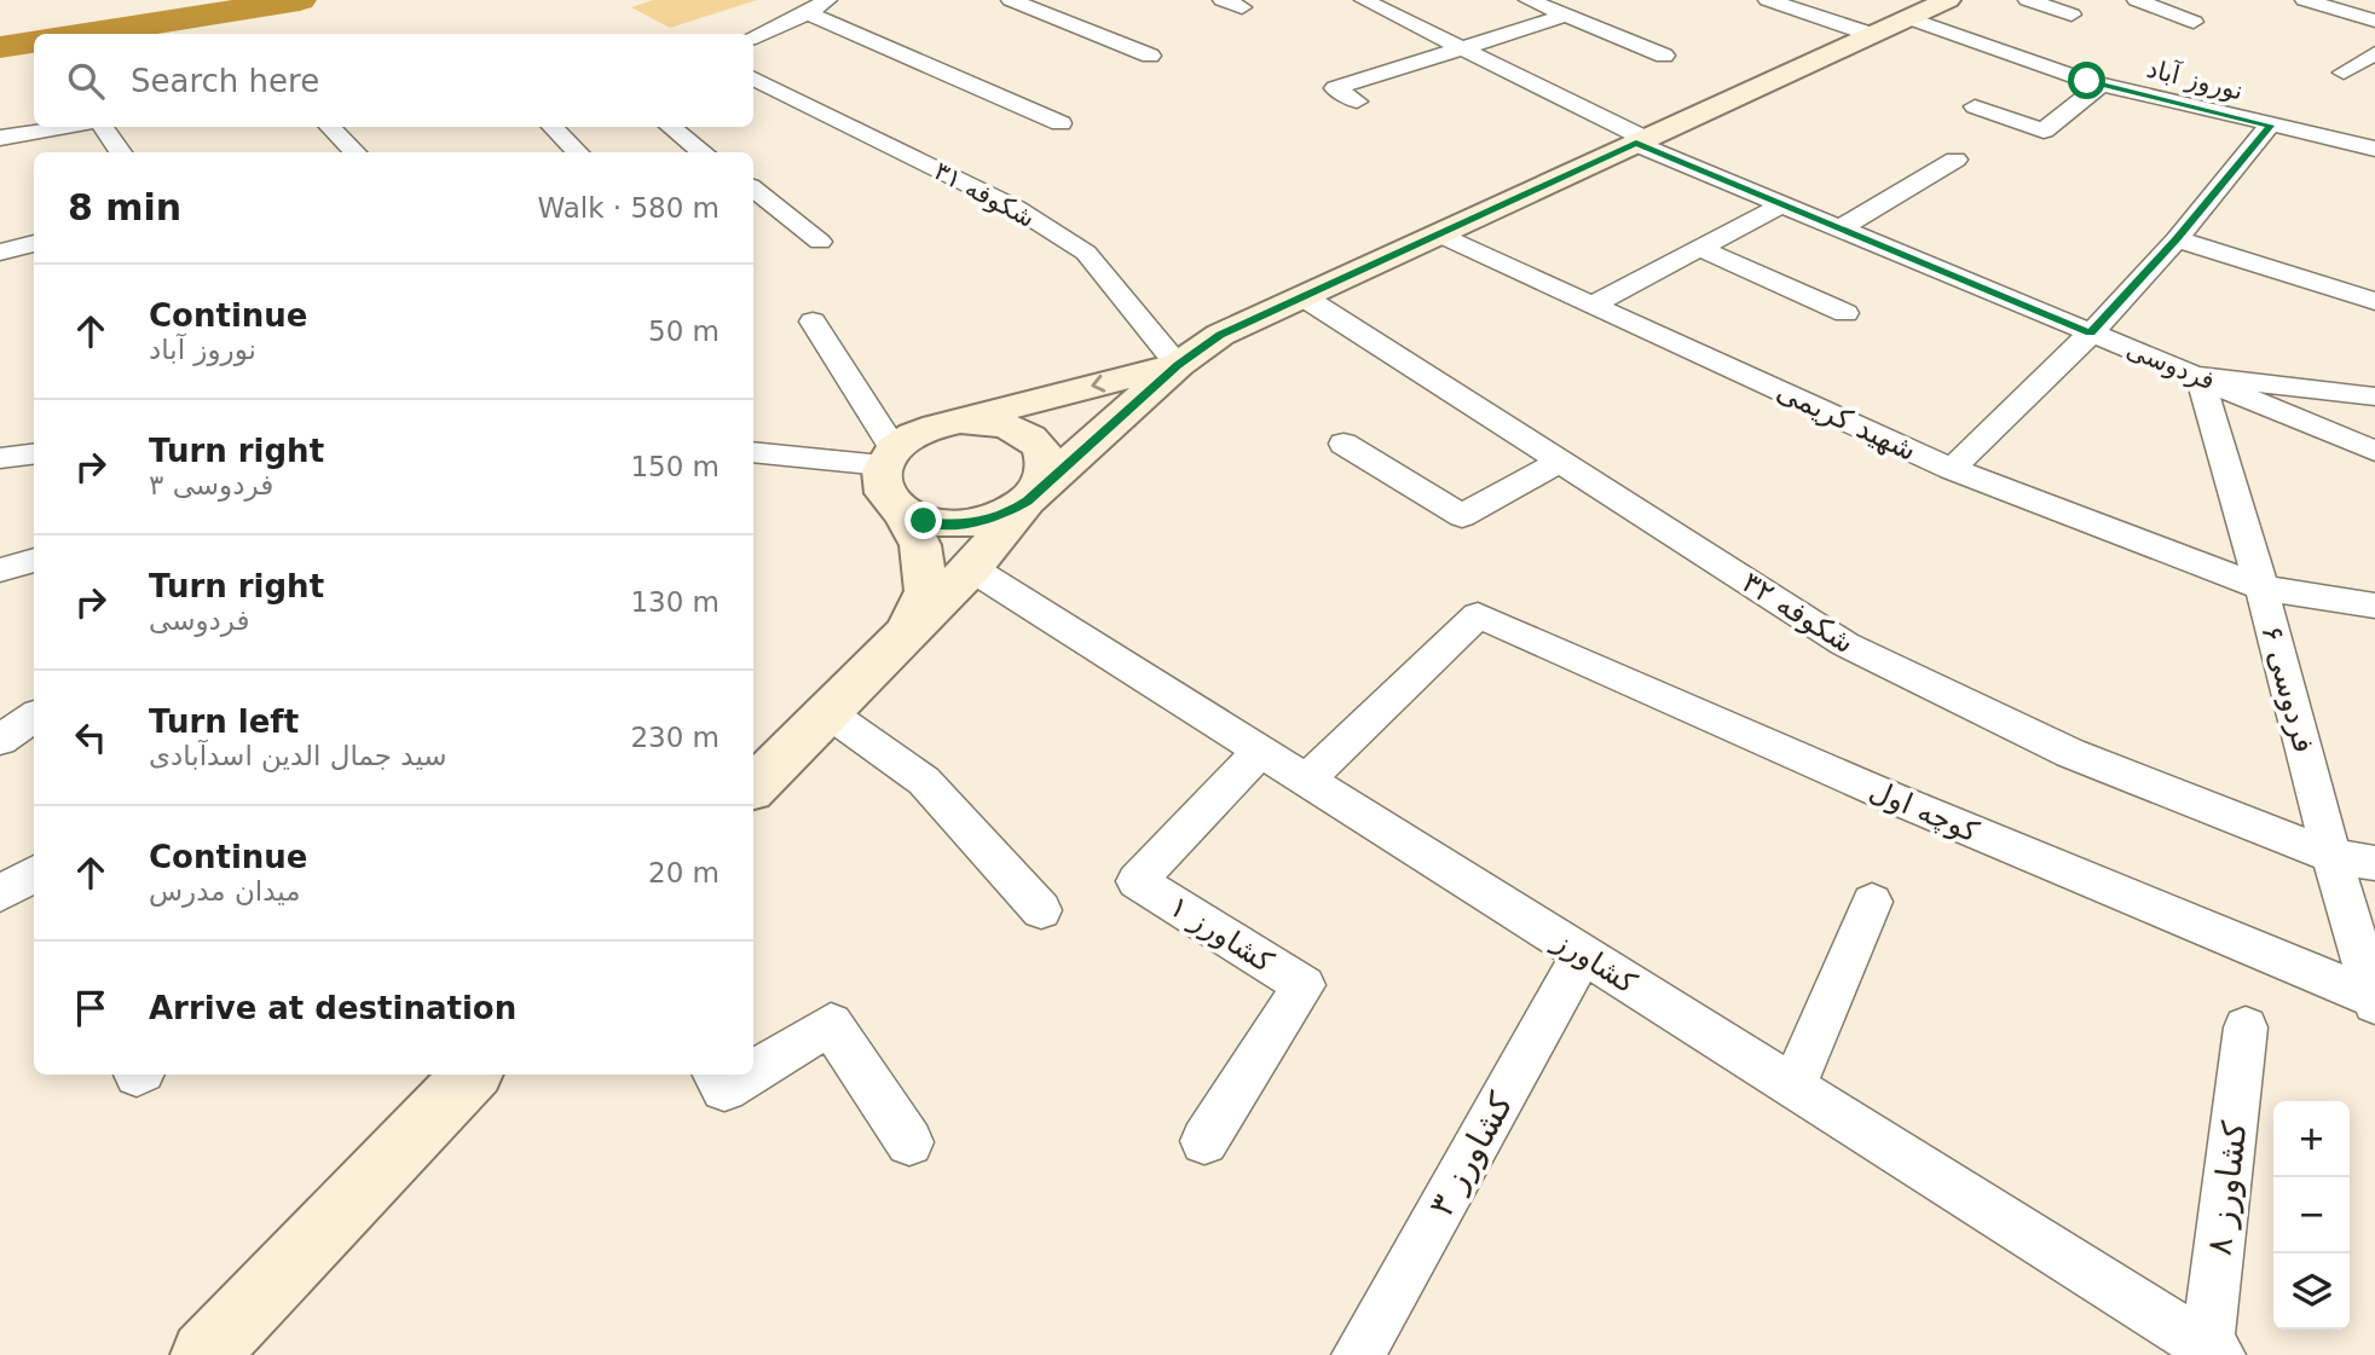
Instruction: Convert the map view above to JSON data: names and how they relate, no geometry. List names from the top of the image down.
{
  "streets": {
    "street": [
      "نوروز آباد",
      "شکوفه ۳۱",
      "فردوسی",
      "شهید کریمی",
      "شکوفه ۳۲",
      "فردوسی ۶",
      "کوچه اول",
      "کشاورز ۱",
      "کشاورز",
      "کشاورز ۳",
      "کشاورز ۸"
    ]
  },
  "crossings": [
    ["فردوسی", "فردوسی ۶"],
    ["شهید کریمی", "فردوسی ۶"],
    ["شکوفه ۳۲", "فردوسی ۶"],
    ["فردوسی ۶", "کوچه اول"],
    ["کوچه اول", "کشاورز"],
    ["کشاورز ۱", "کشاورز"],
    ["کشاورز", "کشاورز ۳"],
    ["کشاورز", "کشاورز ۸"]
  ],
  "page": {
    "search": "Search here",
    "heading": ["8 min", "Walk · 580 m"],
    "list": [
      ["Continue", "نوروز آباد", "50 m"],
      ["Turn right", "فردوسی ۳", "150 m"],
      ["Turn right", "فردوسی", "130 m"],
      ["Turn left", "سید جمال الدین اسدآبادی", "230 m"],
      ["Continue", "میدان مدرس", "20 m"],
      "Arrive at destination"
    ],
    "map_buttons": ["+", "−"]
  }
}
